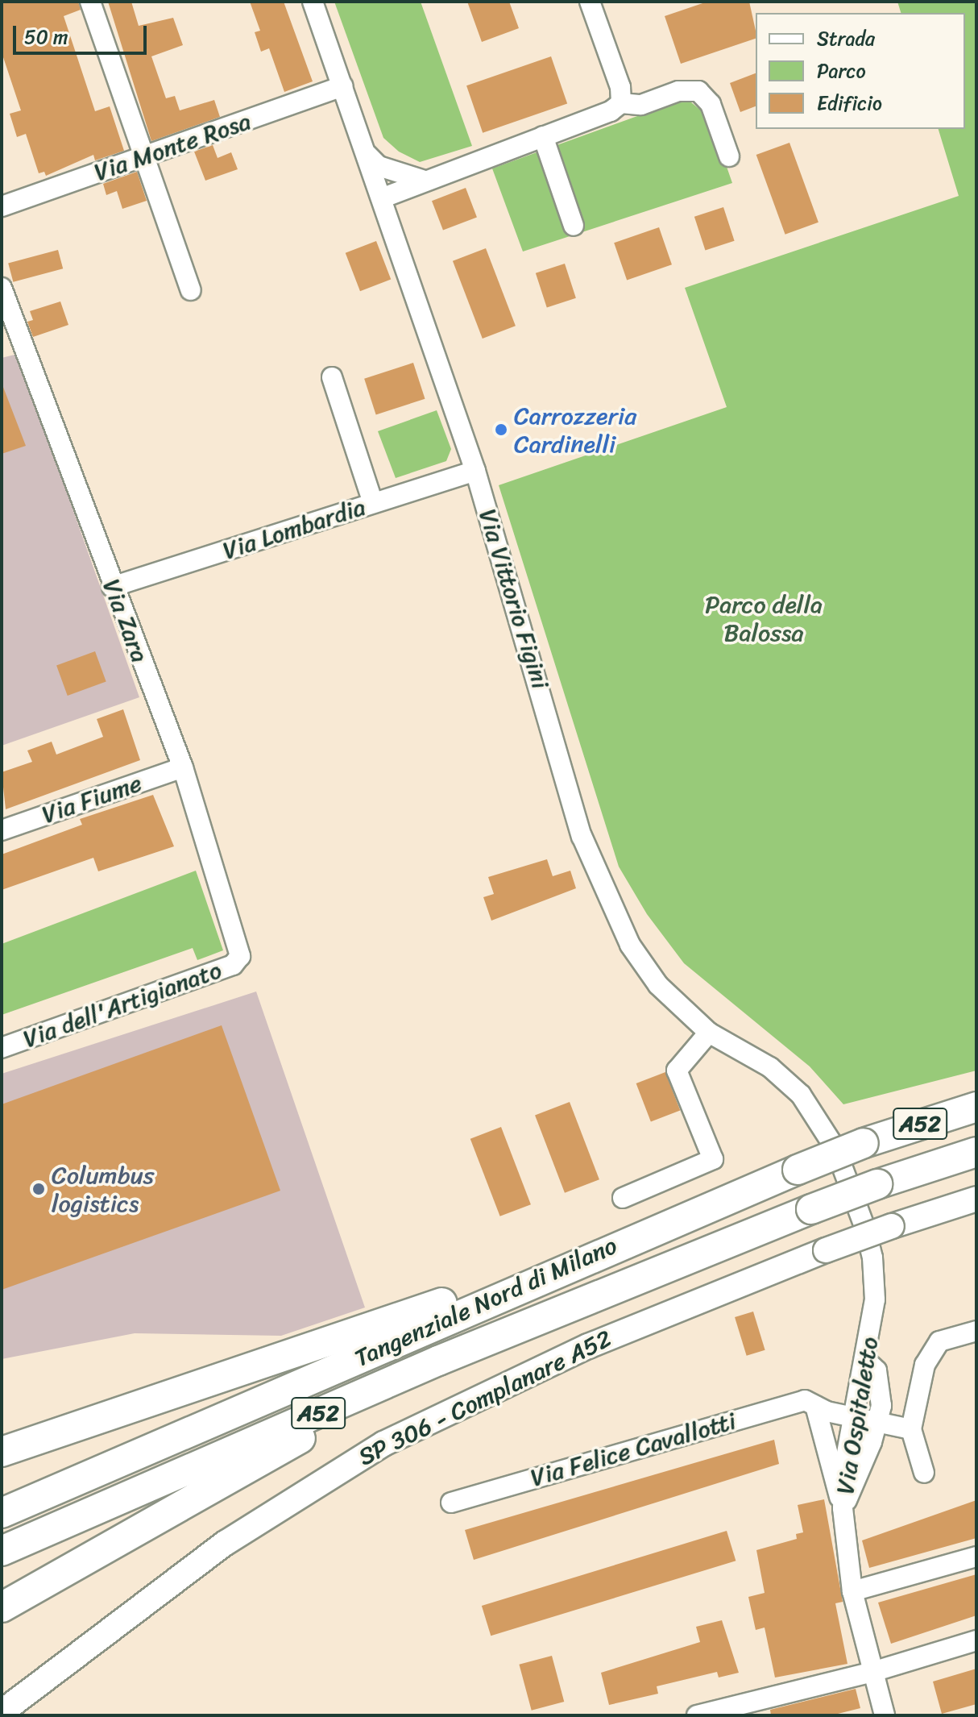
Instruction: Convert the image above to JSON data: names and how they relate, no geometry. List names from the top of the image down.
{
  "streets": {
    "highway": ["A52", "Tangenziale Nord di Milano"],
    "main road": ["SP 306 - Complanare A52"],
    "street": [
      "Via Monte Rosa",
      "Via Lombardia",
      "Via Vittorio Figini",
      "Via Zara",
      "Via Fiume",
      "Via dell'Artigianato",
      "Via Ospitaletto",
      "Via Felice Cavallotti"
    ]
  },
  "crossings": [
    ["Via Monte Rosa", "Via Vittorio Figini"],
    ["Via Lombardia", "Via Vittorio Figini"],
    ["Via Lombardia", "Via Zara"],
    ["Via Vittorio Figini", "Via Ospitaletto"],
    ["Via Zara", "Via Fiume"],
    ["Via Zara", "Via dell'Artigianato"],
    ["Via Ospitaletto", "Via Felice Cavallotti"]
  ],
  "parks": ["Parco della Balossa"],
  "places": ["Carrozzeria Cardinelli", "Columbus logistics"],
  "legend": ["Strada", "Parco", "Edificio"],
  "scale_bar": "50 m"
}
